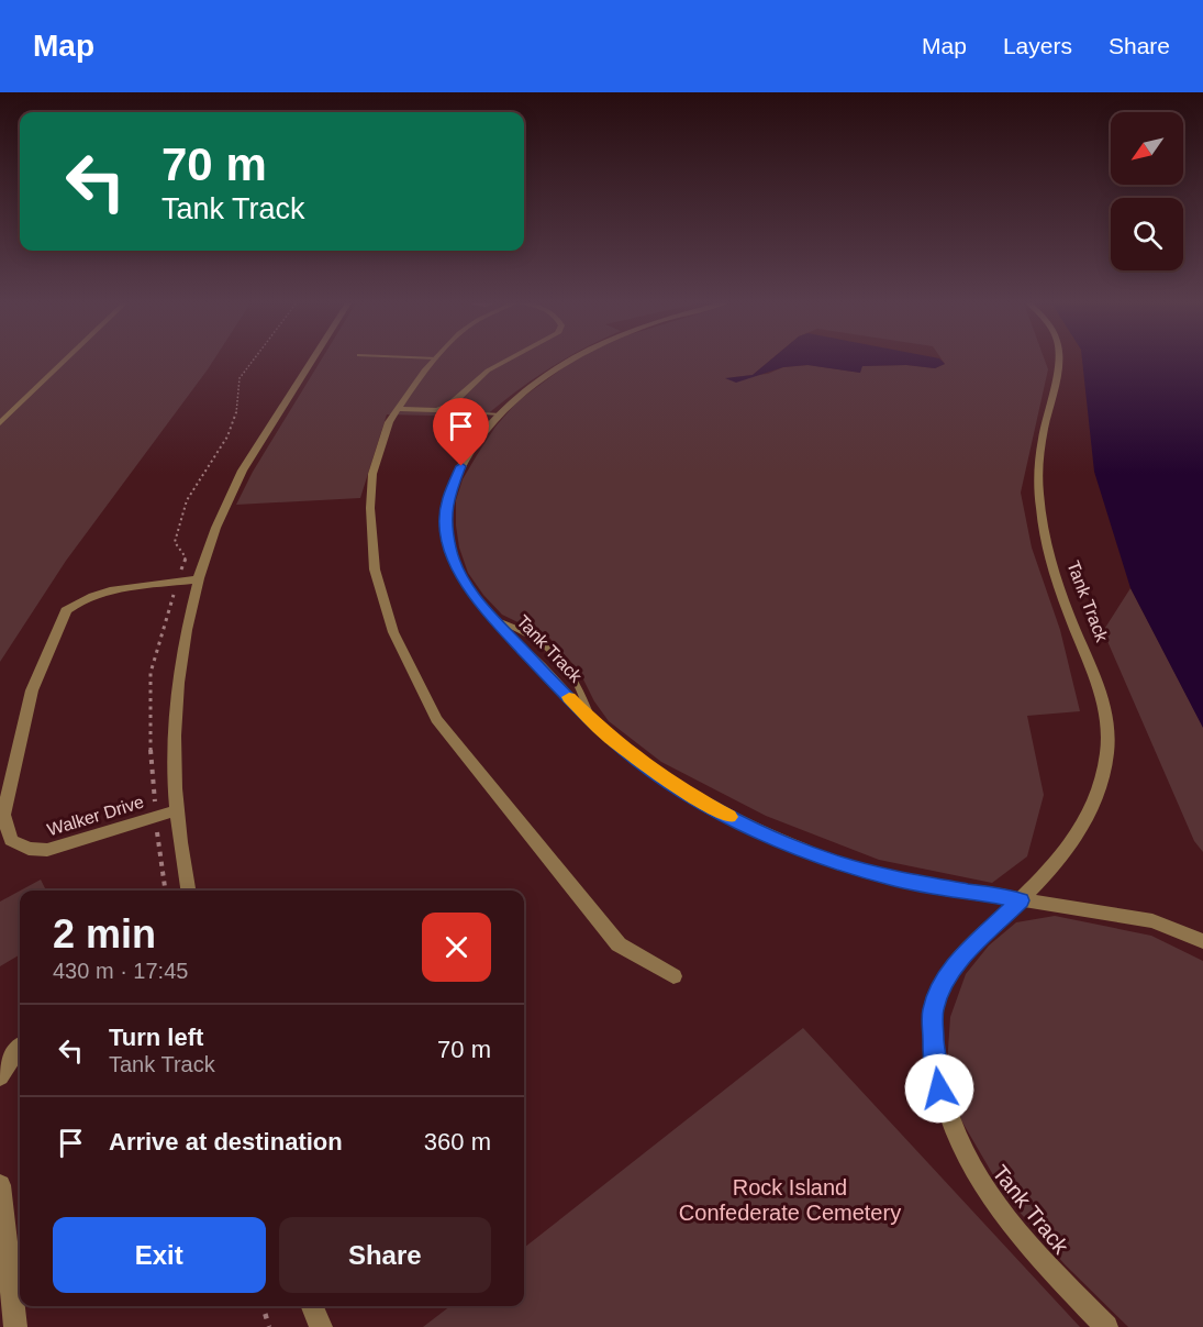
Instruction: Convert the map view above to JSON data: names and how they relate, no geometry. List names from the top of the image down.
{
  "streets": {
    "street": ["Tank Track", "Walker Drive"]
  },
  "parks": ["Rock Island Confederate Cemetery"],
  "north": "bottom left",
  "page": {
    "header": "Map",
    "nav": ["Map", "Layers", "Share"],
    "turn": ["70 m", "Tank Track"],
    "heading": ["2 min", "430 m · 17:45"],
    "list": [
      {
        "name": "Turn left",
        "note": "Tank Track",
        "value": "70 m"
      },
      {
        "name": "Arrive at destination",
        "value": "360 m"
      }
    ],
    "buttons": ["Exit", "Share"]
  }
}
